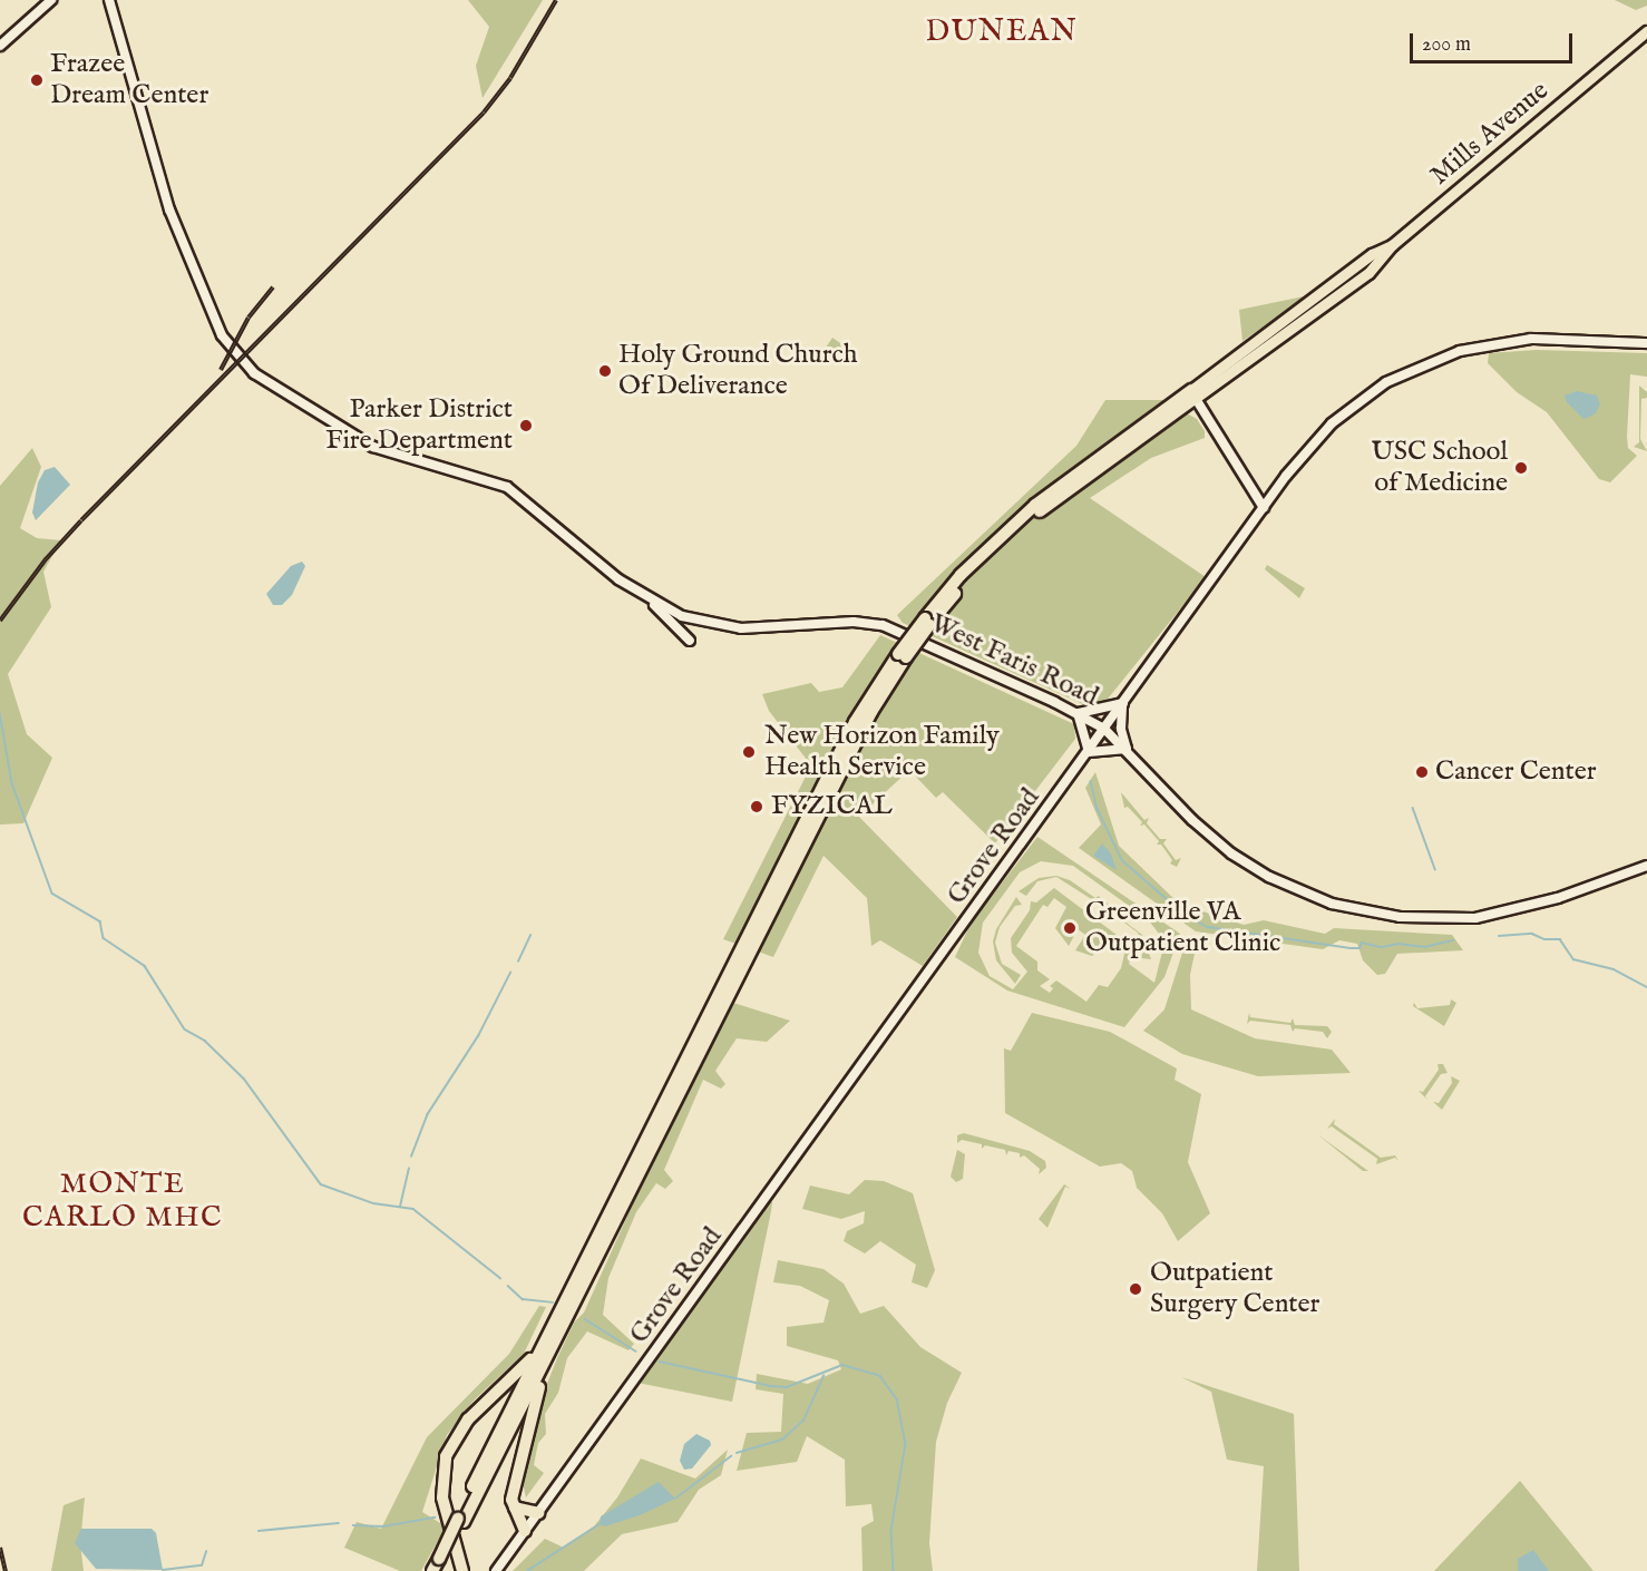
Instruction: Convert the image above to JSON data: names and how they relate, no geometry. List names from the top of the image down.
{
  "streets": {
    "main road": ["Mills Avenue", "West Faris Road", "Grove Road"]
  },
  "crossings": [
    ["West Faris Road", "Grove Road"]
  ],
  "districts": ["DUNEAN", "MONTE CARLO MHC"],
  "places": [
    "Frazee Dream Center",
    "Holy Ground Church Of Deliverance",
    "Parker District Fire Department",
    "USC School of Medicine",
    "New Horizon Family Health Service",
    "Cancer Center",
    "FYZICAL",
    "Greenville VA Outpatient Clinic",
    "Outpatient Surgery Center"
  ],
  "scale_bar": "200 m"
}
